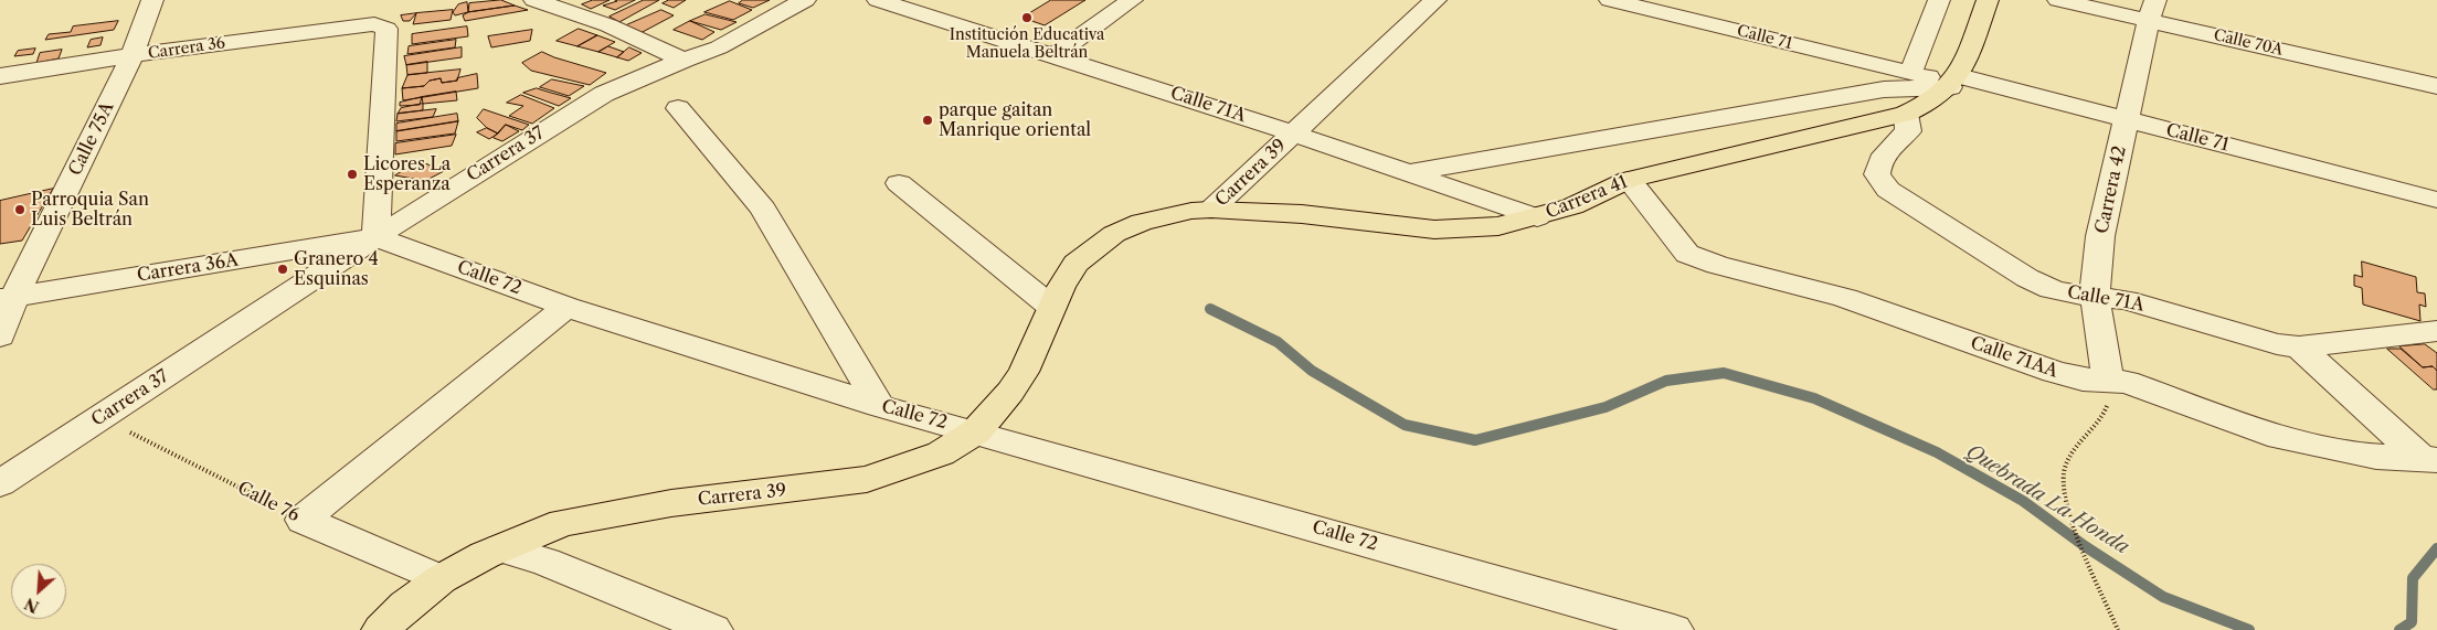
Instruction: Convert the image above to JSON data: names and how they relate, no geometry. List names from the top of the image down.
{
  "streets": {
    "main road": ["Carrera 39", "Carrera 41"],
    "street": [
      "Calle 71",
      "Calle 70A",
      "Carrera 36",
      "Calle 71A",
      "Calle 75A",
      "Carrera 37",
      "Carrera 42",
      "Carrera 36A",
      "Calle 72",
      "Calle 71AA",
      "Calle 76"
    ]
  },
  "crossings": [
    ["Calle 71", "Carrera 42"],
    ["Calle 71", "Carrera 41"],
    ["Calle 70A", "Carrera 42"],
    ["Carrera 36", "Calle 75A"],
    ["Carrera 36", "Carrera 37"],
    ["Carrera 36", "Carrera 36A"],
    ["Carrera 36", "Calle 72"],
    ["Calle 71A", "Carrera 39"],
    ["Calle 71A", "Carrera 42"],
    ["Calle 71A", "Carrera 41"],
    ["Calle 75A", "Carrera 36A"],
    ["Carrera 37", "Carrera 36A"],
    ["Carrera 37", "Calle 72"],
    ["Carrera 37", "Calle 76"],
    ["Carrera 39", "Carrera 41"],
    ["Carrera 39", "Calle 72"],
    ["Carrera 39", "Calle 76"],
    ["Carrera 42", "Calle 71AA"],
    ["Carrera 41", "Calle 71AA"],
    ["Carrera 36A", "Calle 72"]
  ],
  "water": ["Quebrada La Honda"],
  "places": [
    "Institución Educativa Manuela Beltrán",
    "parque gaitan Manrique oriental",
    "Licores La Esperanza",
    "Parroquia San Luis Beltrán",
    "Granero 4 Esquinas"
  ],
  "north": "bottom left"
}
